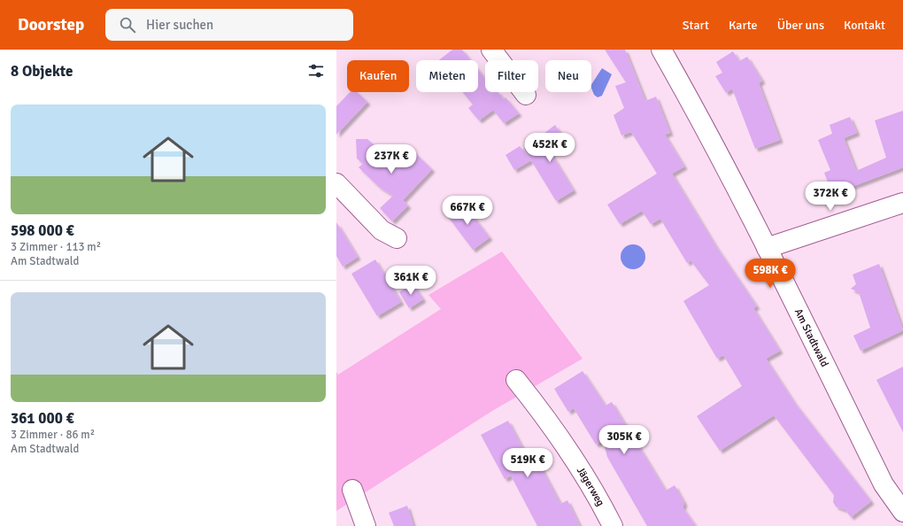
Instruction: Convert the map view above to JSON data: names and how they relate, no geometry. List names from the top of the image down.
{
  "streets": {
    "street": ["Am Stadtwald", "Jägerweg"]
  },
  "page": {
    "header": "Doorstep",
    "search": "Hier suchen",
    "nav": [
      "Start",
      "Karte",
      "Über uns",
      "Kontakt"
    ],
    "heading": "8 Objekte",
    "chip": [
      "Kaufen",
      "Mieten",
      "Filter",
      "Neu"
    ],
    "list": [
      {
        "name": "598 000 €",
        "note": "3 Zimmer · 113 m² · Am Stadtwald"
      },
      {
        "name": "361 000 €",
        "note": "3 Zimmer · 86 m² · Am Stadtwald"
      }
    ],
    "price": [
      "452K €",
      "237K €",
      "372K €",
      "667K €",
      "598K €",
      "361K €",
      "305K €",
      "519K €"
    ]
  }
}
